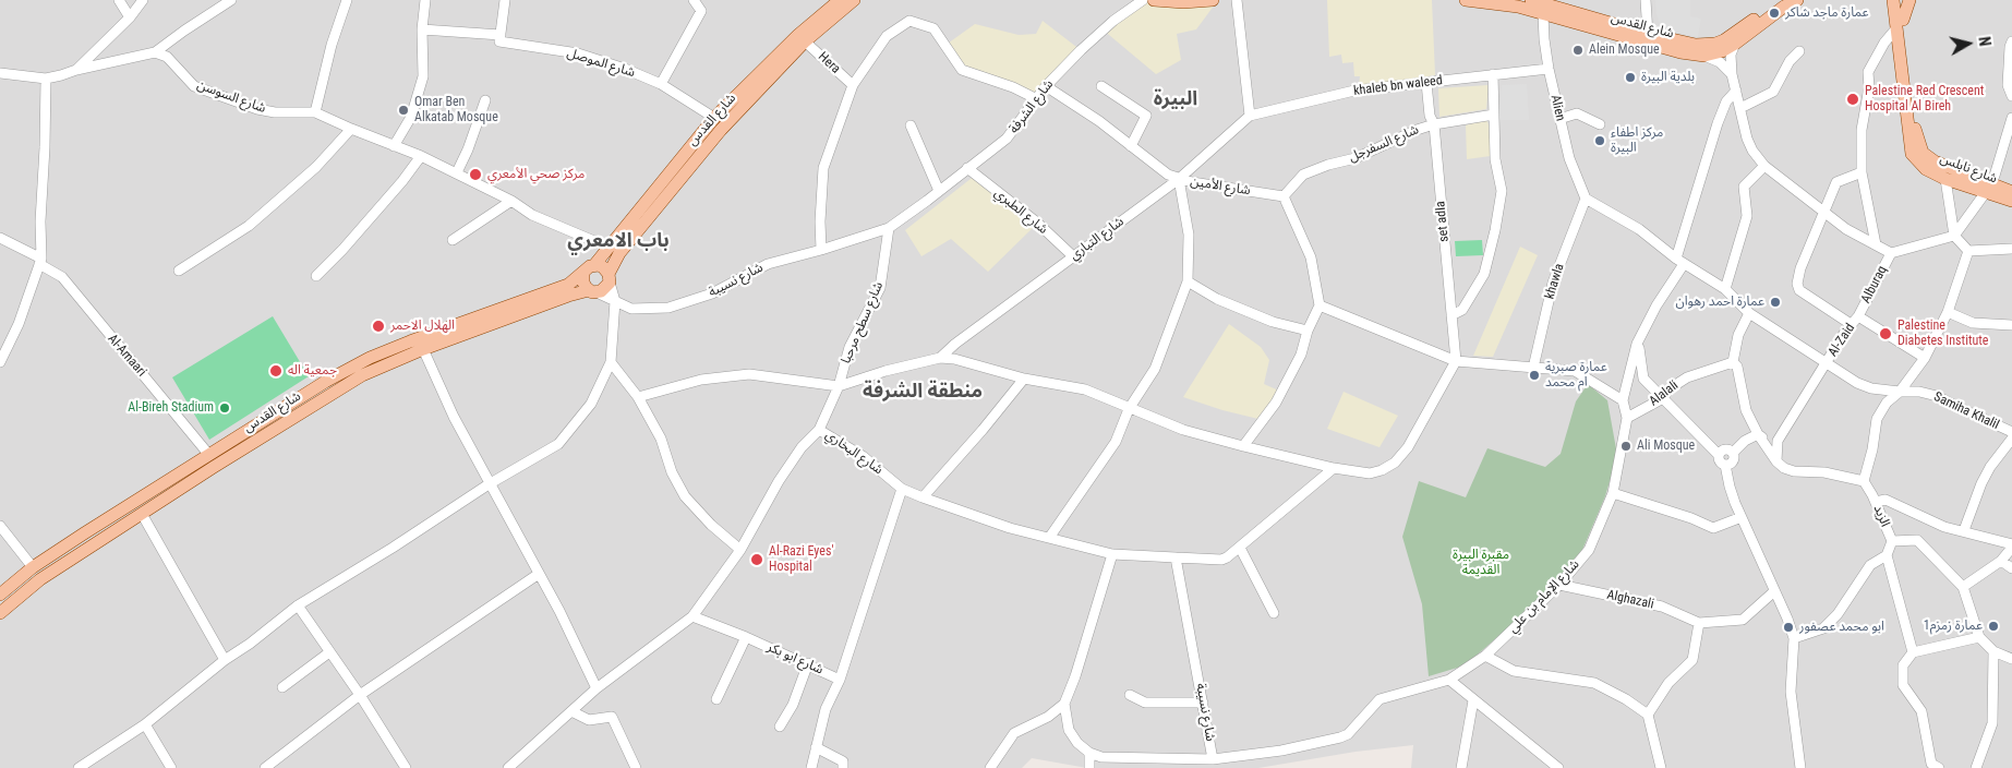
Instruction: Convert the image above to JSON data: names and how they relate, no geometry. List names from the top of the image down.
{
  "streets": {
    "main road": ["شارع القدس", "شارع نابلس"],
    "street": [
      "شارع الموصل",
      "Hera",
      "khaleb bn waleed",
      "شارع السوسن",
      "شارع الشرفة",
      "Alien",
      "شارع السفرجل",
      "شارع الأمين",
      "شارع الطبري",
      "set adla",
      "شارع التباري",
      "شارع نسيبة",
      "khawla",
      "Alburaq",
      "شارع سطح مرحبا",
      "Al-Zaid",
      "Al-Amaari",
      "Alalali",
      "Samiha Khalil",
      "شارع البخاري",
      "الزيد",
      "شارع الإمام بن علي",
      "Alghazali",
      "شارع ابو بكر"
    ]
  },
  "crossings": [
    ["شارع القدس", "Hera"],
    ["شارع القدس", "Alien"],
    ["شارع القدس", "شارع نسيبة"],
    ["شارع القدس", "Al-Amaari"],
    ["khaleb bn waleed", "Alien"],
    ["khaleb bn waleed", "set adla"],
    ["khaleb bn waleed", "شارع التباري"],
    ["شارع الشرفة", "شارع الطبري"],
    ["شارع الشرفة", "شارع نسيبة"],
    ["شارع الشرفة", "شارع سطح مرحبا"],
    ["Alien", "khawla"],
    ["شارع السفرجل", "شارع الأمين"],
    ["شارع السفرجل", "set adla"],
    ["شارع الأمين", "شارع التباري"],
    ["شارع الطبري", "شارع التباري"],
    ["شارع نسيبة", "شارع سطح مرحبا"],
    ["شارع نسيبة", "شارع الإمام بن علي"],
    ["Alburaq", "Al-Zaid"],
    ["شارع سطح مرحبا", "شارع البخاري"],
    ["Al-Zaid", "Samiha Khalil"],
    ["Alalali", "شارع الإمام بن علي"],
    ["شارع الإمام بن علي", "Alghazali"]
  ],
  "districts": ["البيرة", "باب الامعري", "منطقة الشرفة"],
  "parks": ["مقبرة البيرة القديمة"],
  "places": [
    "عمارة ماجد شاكر",
    "Alein Mosque",
    "بلدية البيرة",
    "Palestine Red Crescent Hospital Al Bireh",
    "Omar Ben Alkatab Mosque",
    "مركز اطفاء البيرة",
    "مركز صحي الأمعري",
    "عمارة احمد رهوان",
    "الهلال الاحمر",
    "Palestine Diabetes Institute",
    "جمعية اله",
    "عمارة صبرية ام محمد",
    "Al-Bireh Stadium",
    "Ali Mosque",
    "Al-Razi Eyes' Hospital",
    "عمارة زمزم1",
    "ابو محمد عصفور"
  ],
  "north": "right"
}
